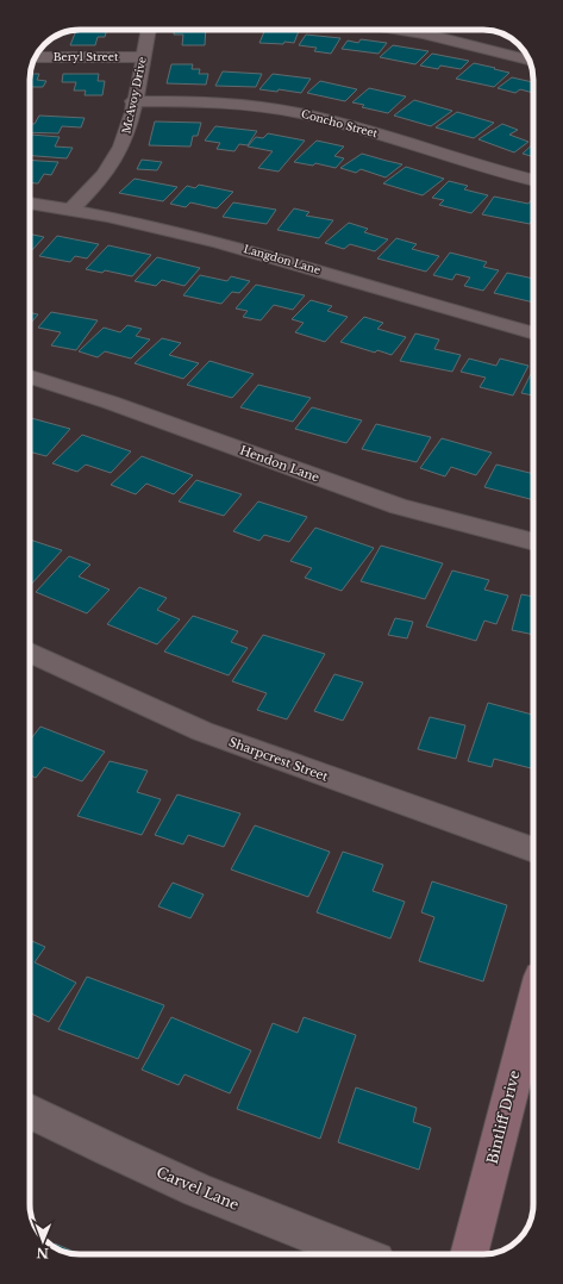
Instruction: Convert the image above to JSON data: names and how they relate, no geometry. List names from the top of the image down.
{
  "streets": {
    "street": [
      "Beryl Street",
      "McAvoy Drive",
      "Concho Street",
      "Langdon Lane",
      "Hendon Lane",
      "Sharpcrest Street",
      "Bintliff Drive",
      "Carvel Lane"
    ]
  },
  "crossings": [
    ["Beryl Street", "McAvoy Drive"],
    ["McAvoy Drive", "Concho Street"],
    ["McAvoy Drive", "Langdon Lane"]
  ],
  "north": "bottom"
}
